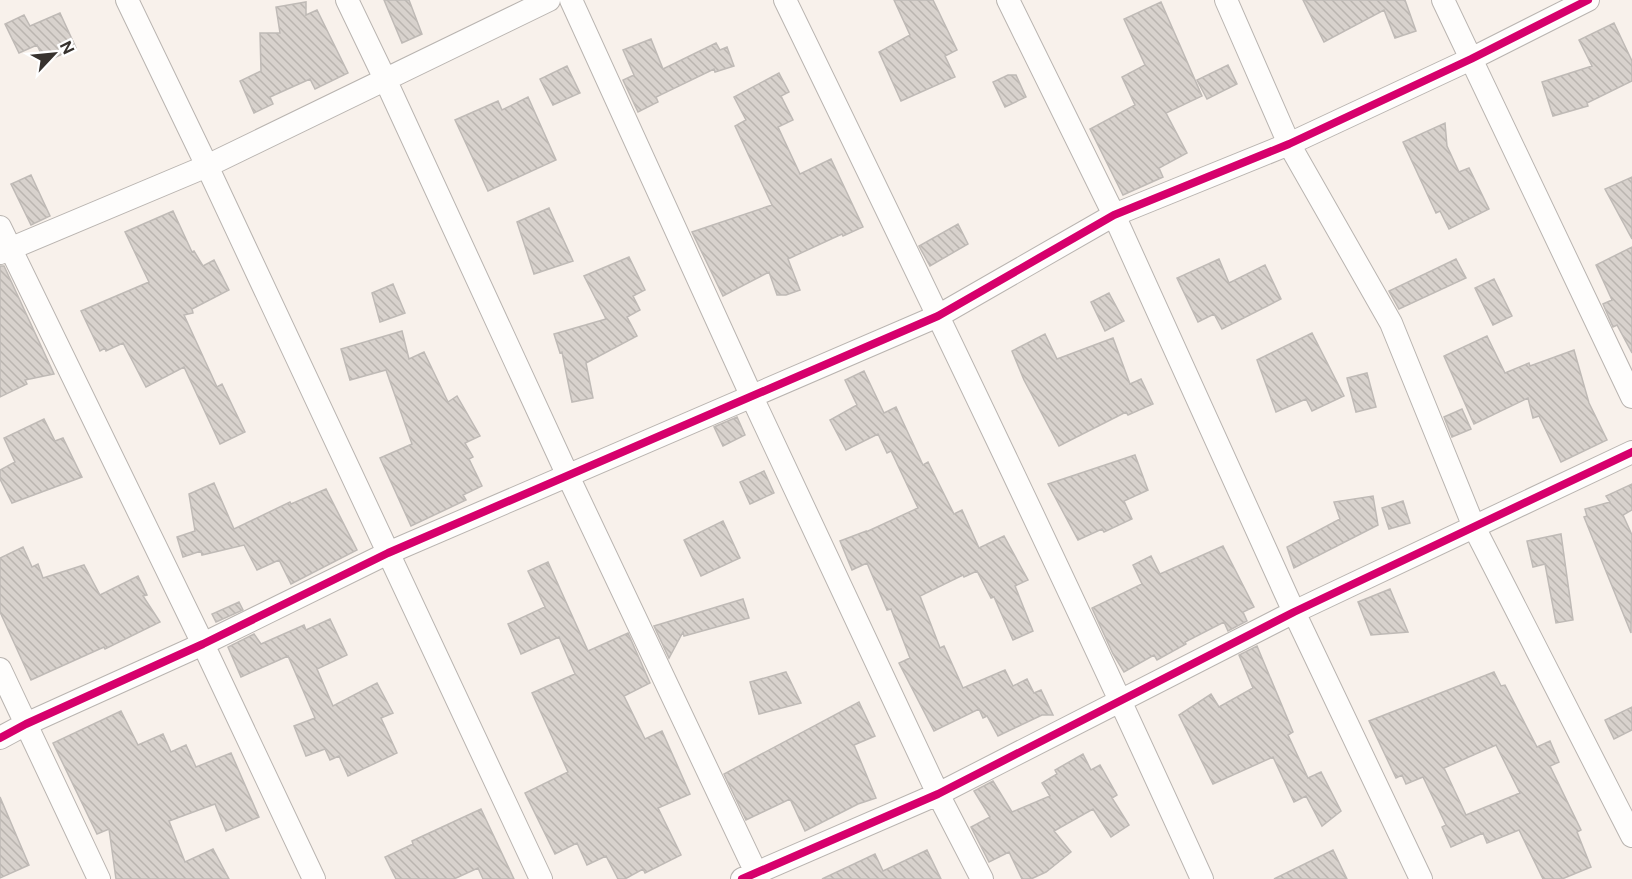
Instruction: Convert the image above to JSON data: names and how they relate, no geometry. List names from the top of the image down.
{
  "north": "top right"
}
